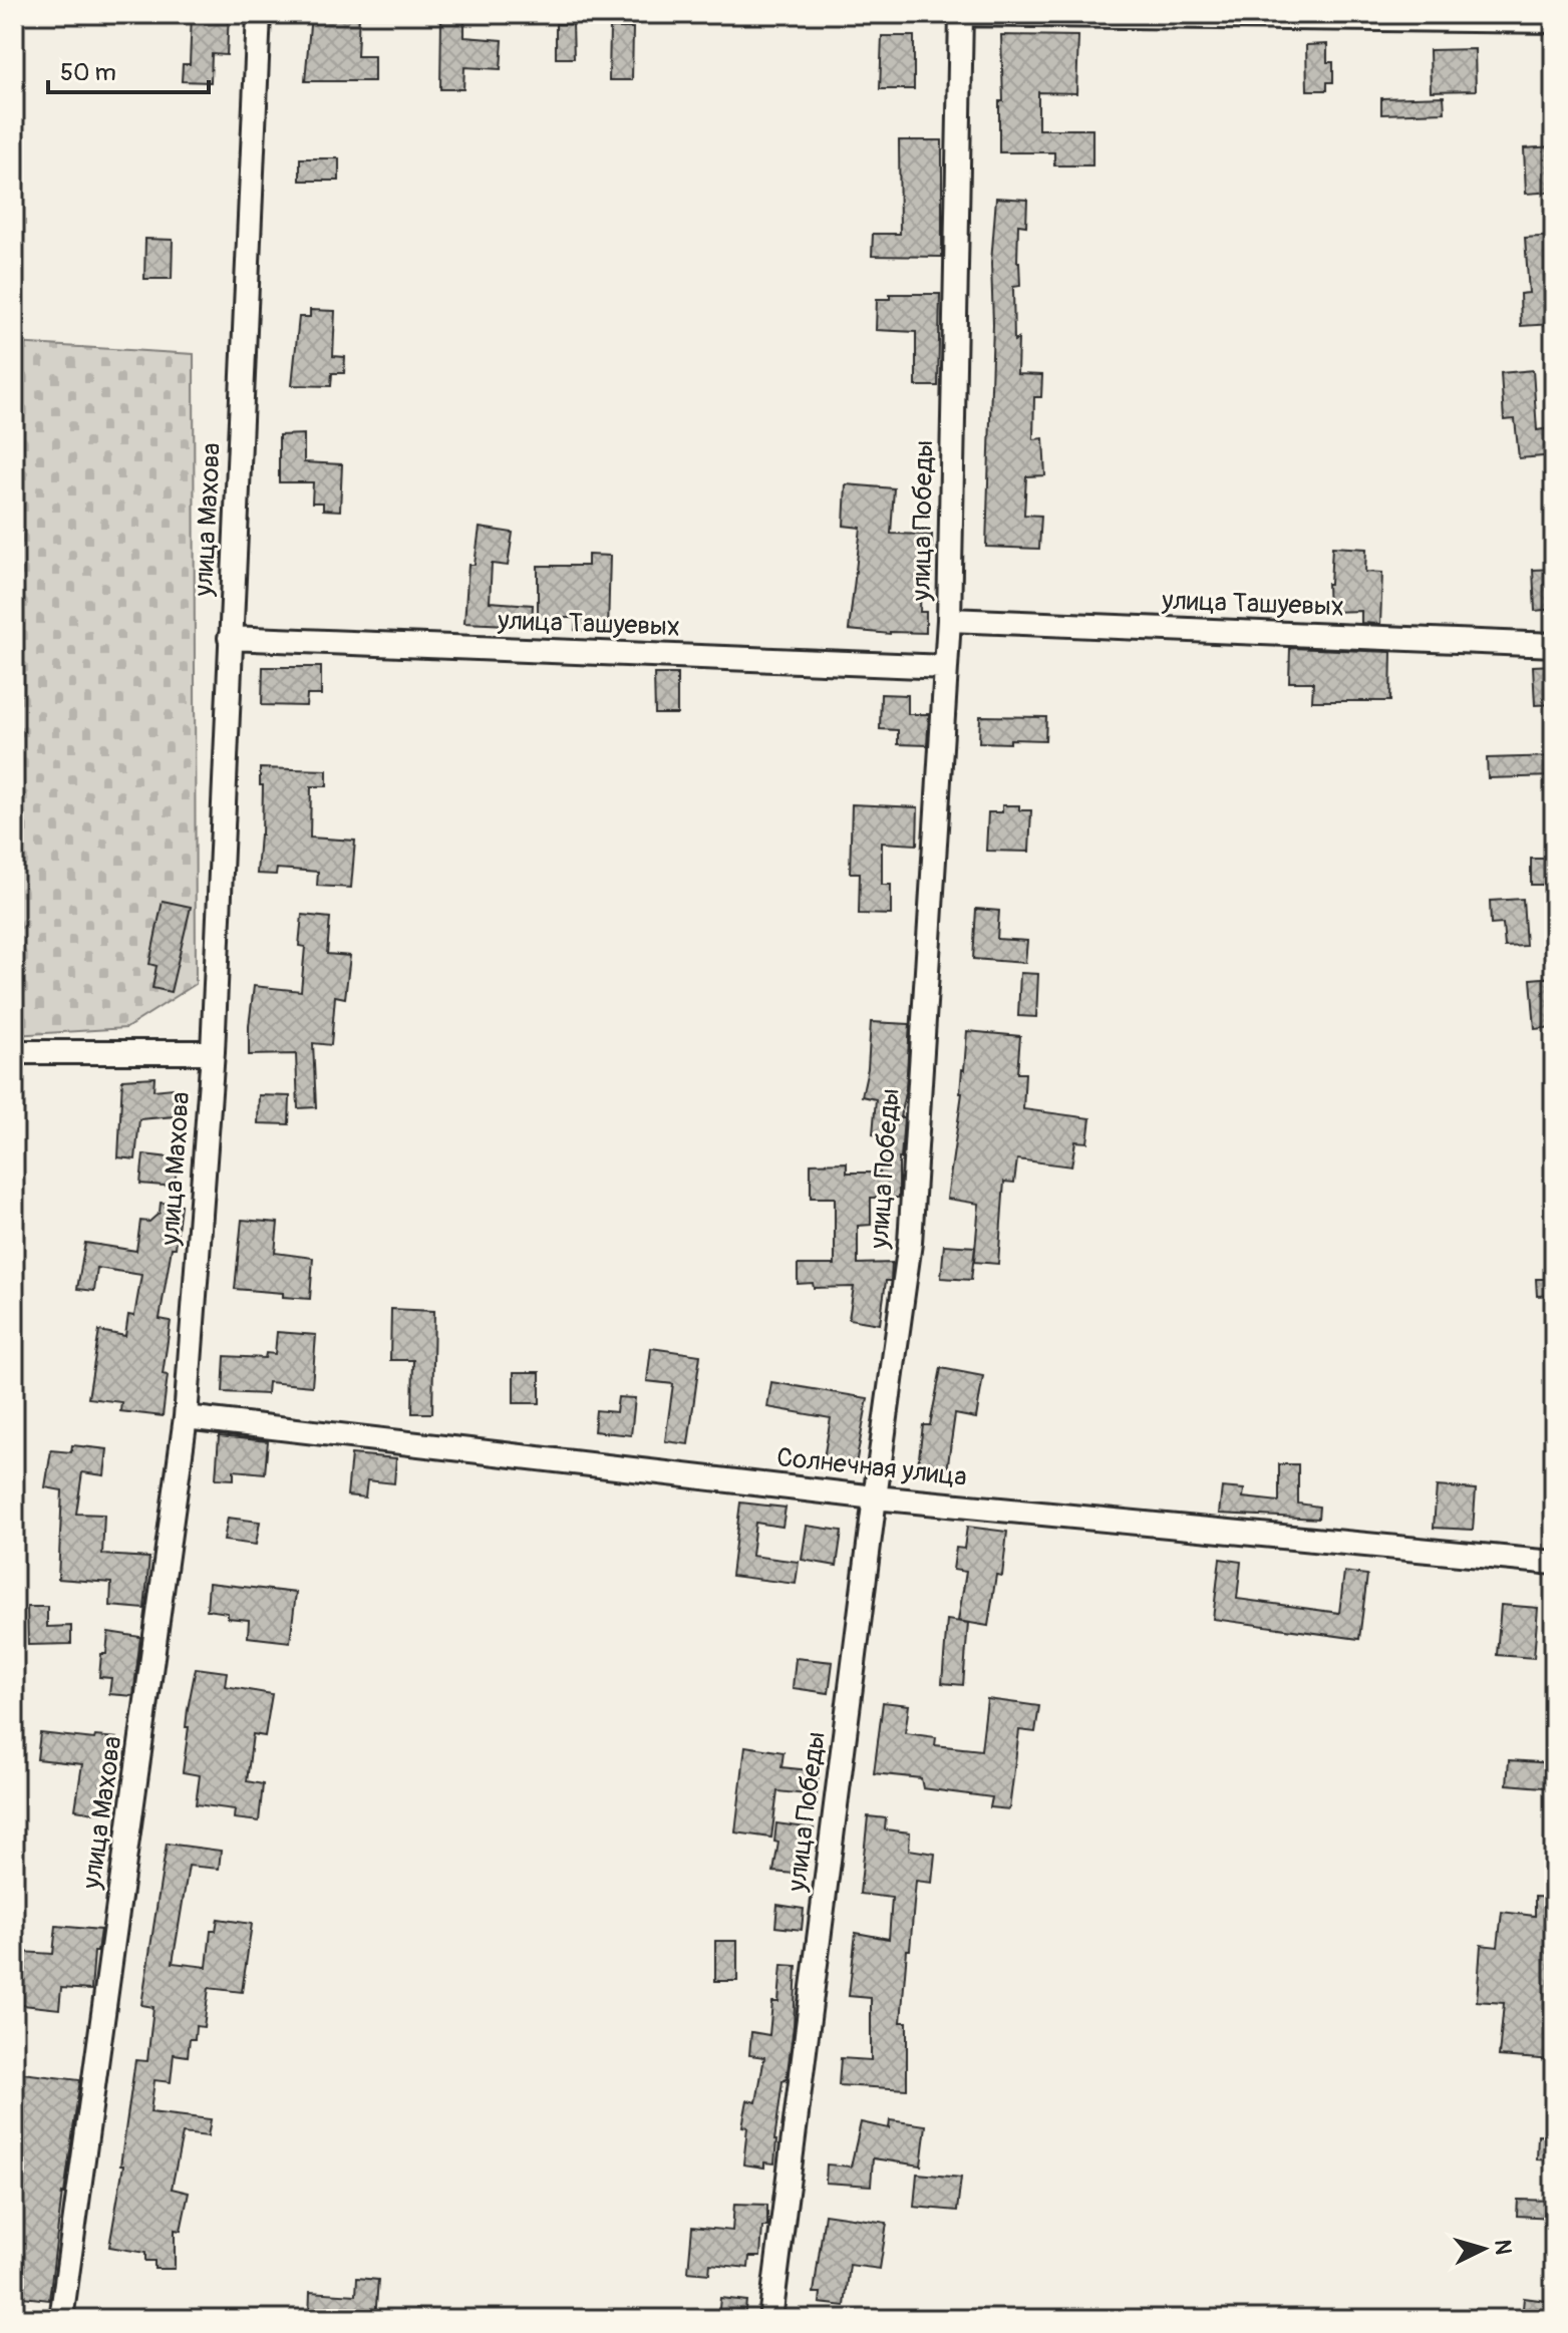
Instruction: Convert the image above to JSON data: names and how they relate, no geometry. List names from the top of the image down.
{
  "streets": {
    "street": [
      "улица Махова",
      "улица Победы",
      "улица Ташуевых",
      "Солнечная улица"
    ]
  },
  "crossings": [
    ["улица Махова", "улица Ташуевых"],
    ["улица Махова", "Солнечная улица"],
    ["улица Победы", "улица Ташуевых"],
    ["улица Победы", "Солнечная улица"]
  ],
  "scale_bar": "50 m",
  "north": "right"
}
